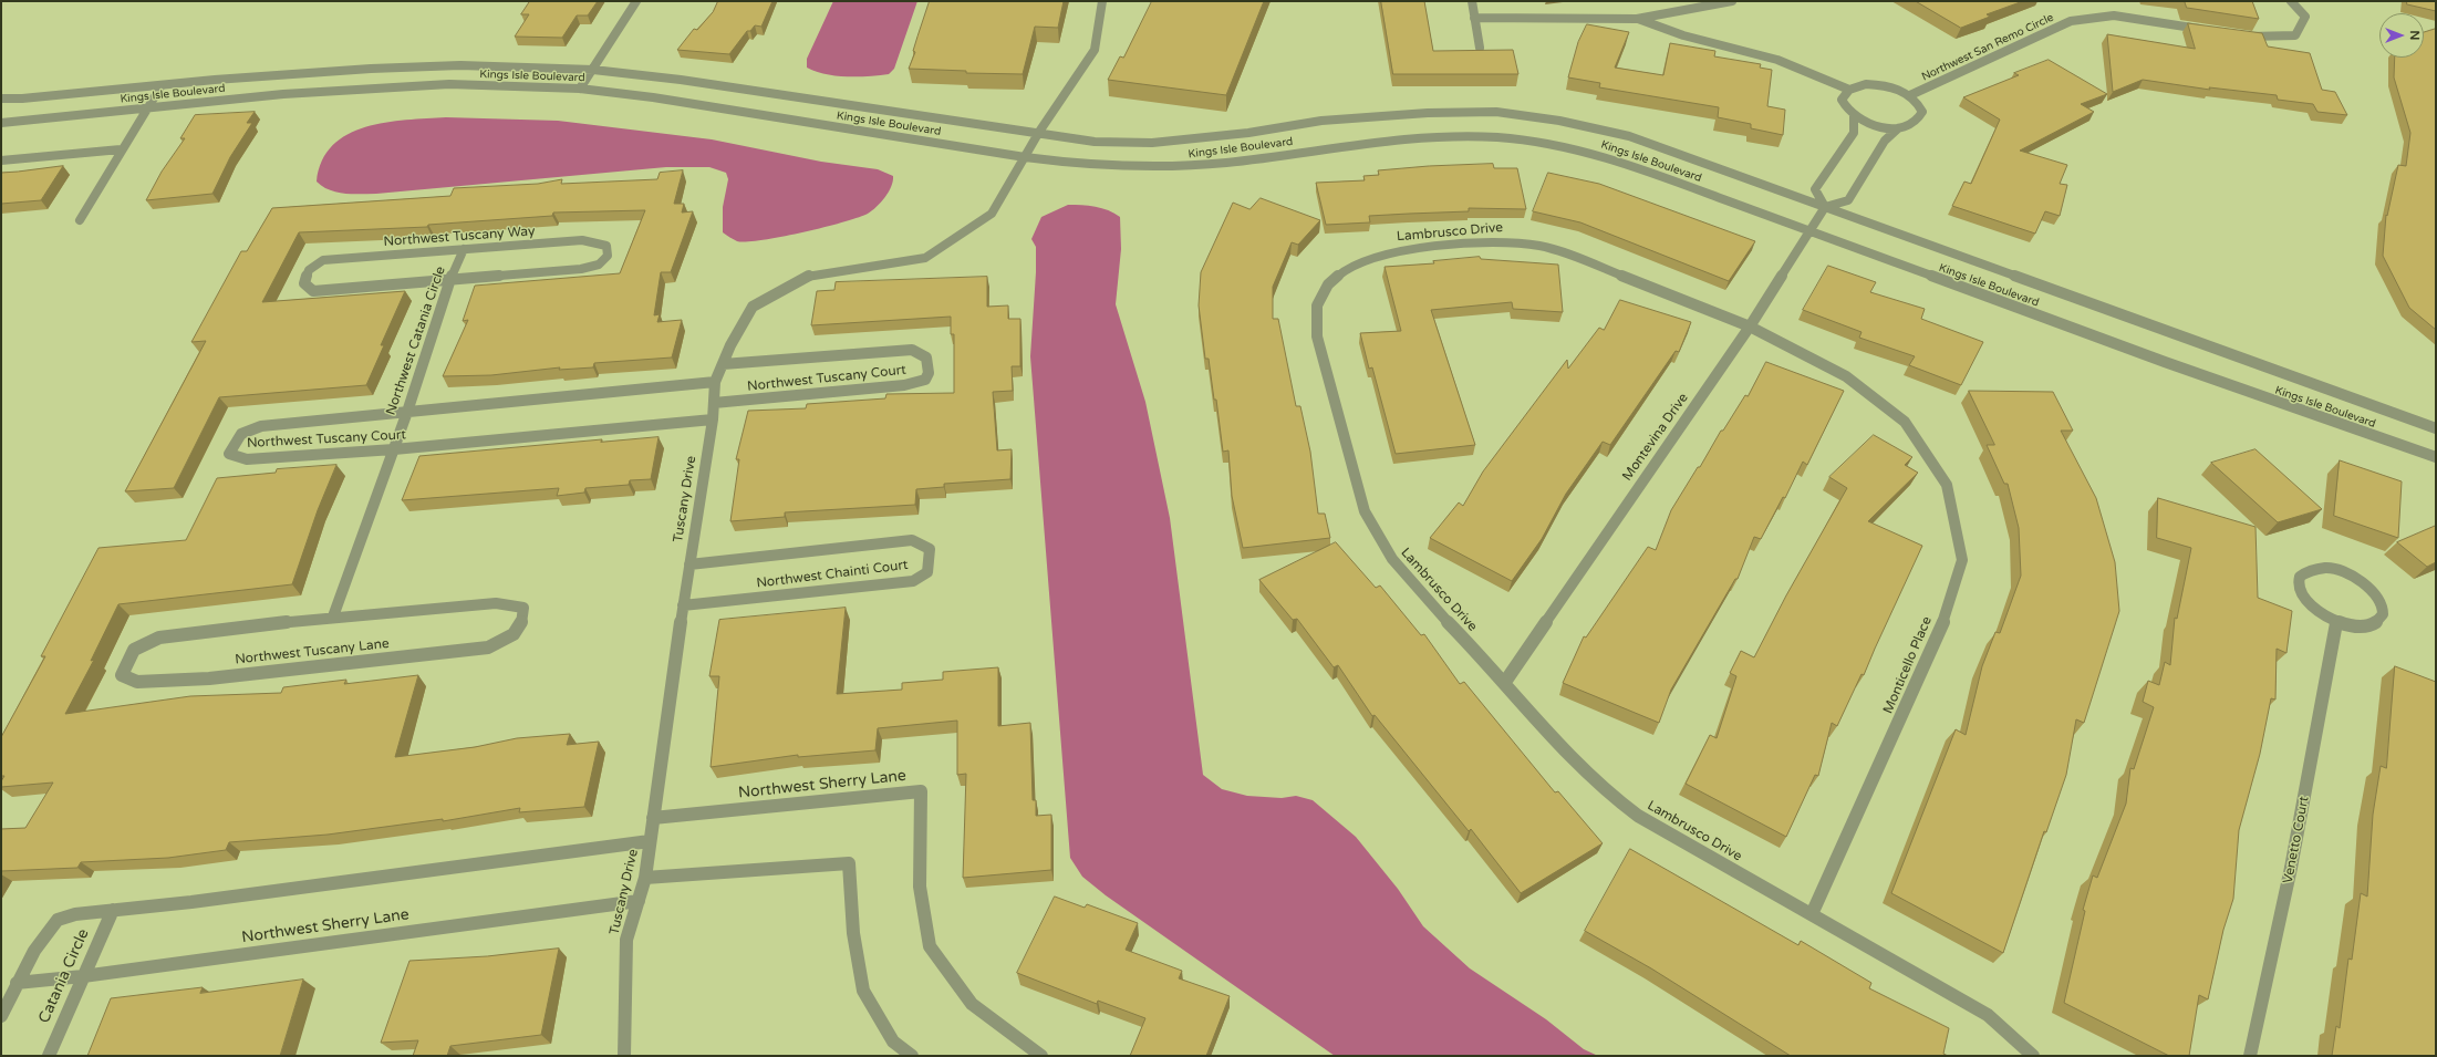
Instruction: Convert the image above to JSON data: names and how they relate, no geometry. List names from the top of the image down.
{
  "streets": {
    "street": [
      "Northwest San Remo Circle",
      "Kings Isle Boulevard",
      "Lambrusco Drive",
      "Northwest Tuscany Way",
      "Northwest Catania Circle",
      "Northwest Tuscany Court",
      "Montevina Drive",
      "Tuscany Drive",
      "Northwest Chainti Court",
      "Northwest Tuscany Lane",
      "Monticello Place",
      "Northwest Sherry Lane",
      "Venetto Court",
      "Catania Circle"
    ]
  },
  "crossings": [
    ["Kings Isle Boulevard", "Montevina Drive"],
    ["Kings Isle Boulevard", "Tuscany Drive"],
    ["Lambrusco Drive", "Montevina Drive"],
    ["Lambrusco Drive", "Monticello Place"],
    ["Northwest Tuscany Way", "Northwest Catania Circle"],
    ["Northwest Catania Circle", "Northwest Tuscany Court"],
    ["Northwest Catania Circle", "Northwest Tuscany Lane"],
    ["Northwest Tuscany Court", "Tuscany Drive"],
    ["Montevina Drive", "Monticello Place"],
    ["Tuscany Drive", "Northwest Chainti Court"],
    ["Tuscany Drive", "Northwest Sherry Lane"],
    ["Northwest Sherry Lane", "Catania Circle"]
  ],
  "north": "right"
}
